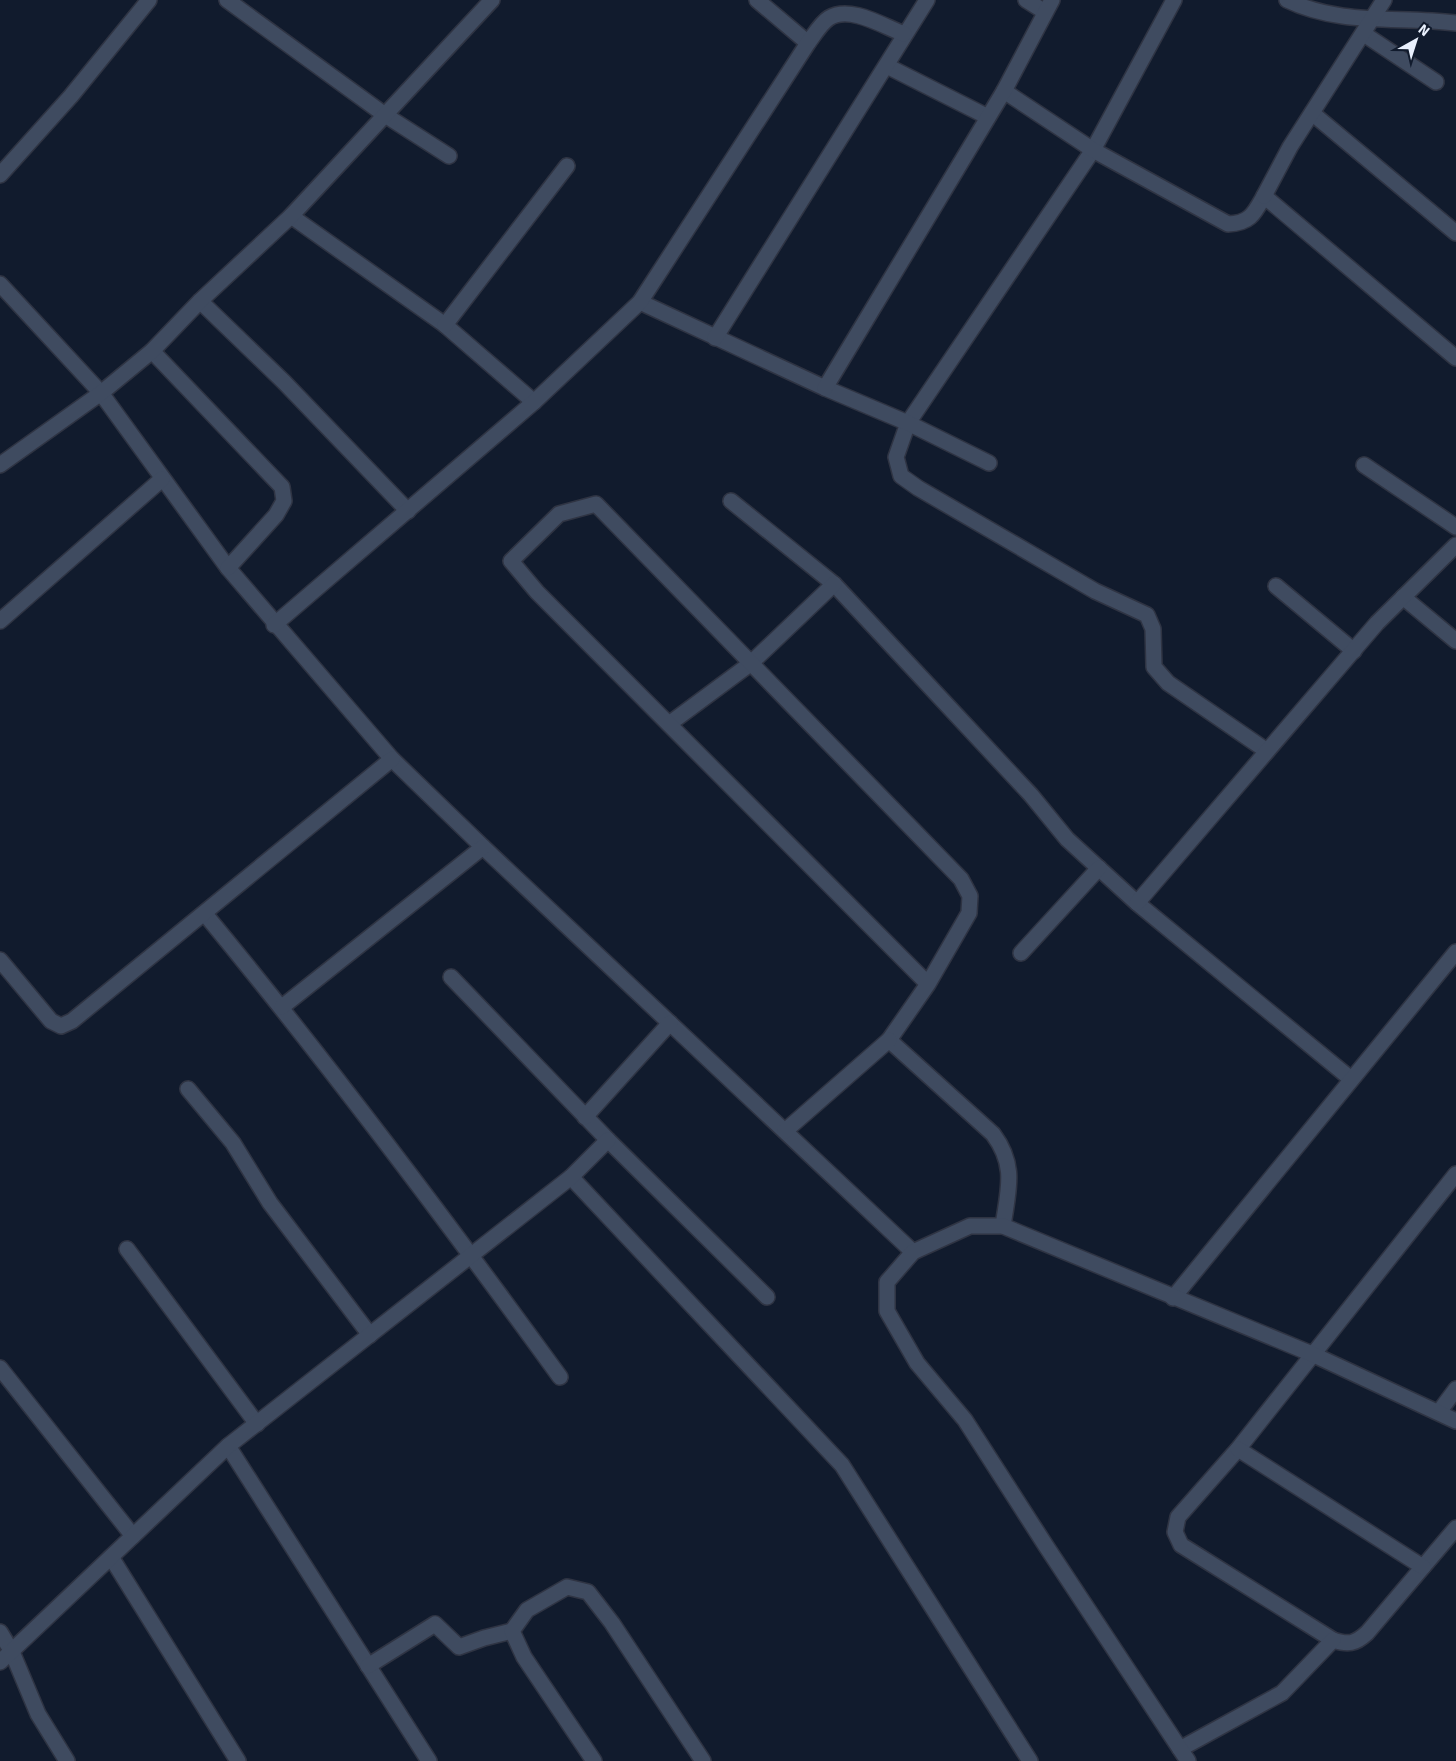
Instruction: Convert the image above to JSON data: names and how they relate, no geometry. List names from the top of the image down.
{
  "north": "top right"
}
